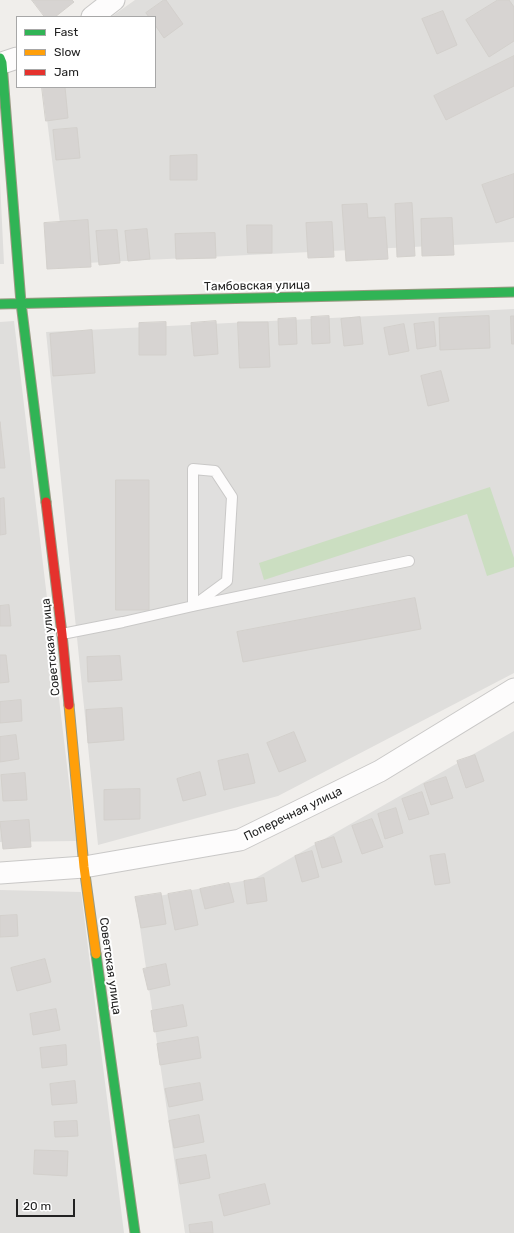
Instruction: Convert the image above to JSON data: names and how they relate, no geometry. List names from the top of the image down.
{
  "streets": {
    "street": ["Тамбовская улица", "Советская улица", "Поперечная улица"]
  },
  "crossings": [
    ["Тамбовская улица", "Советская улица"],
    ["Советская улица", "Поперечная улица"]
  ],
  "legend": ["Fast", "Slow", "Jam"],
  "scale_bar": "20 m"
}
